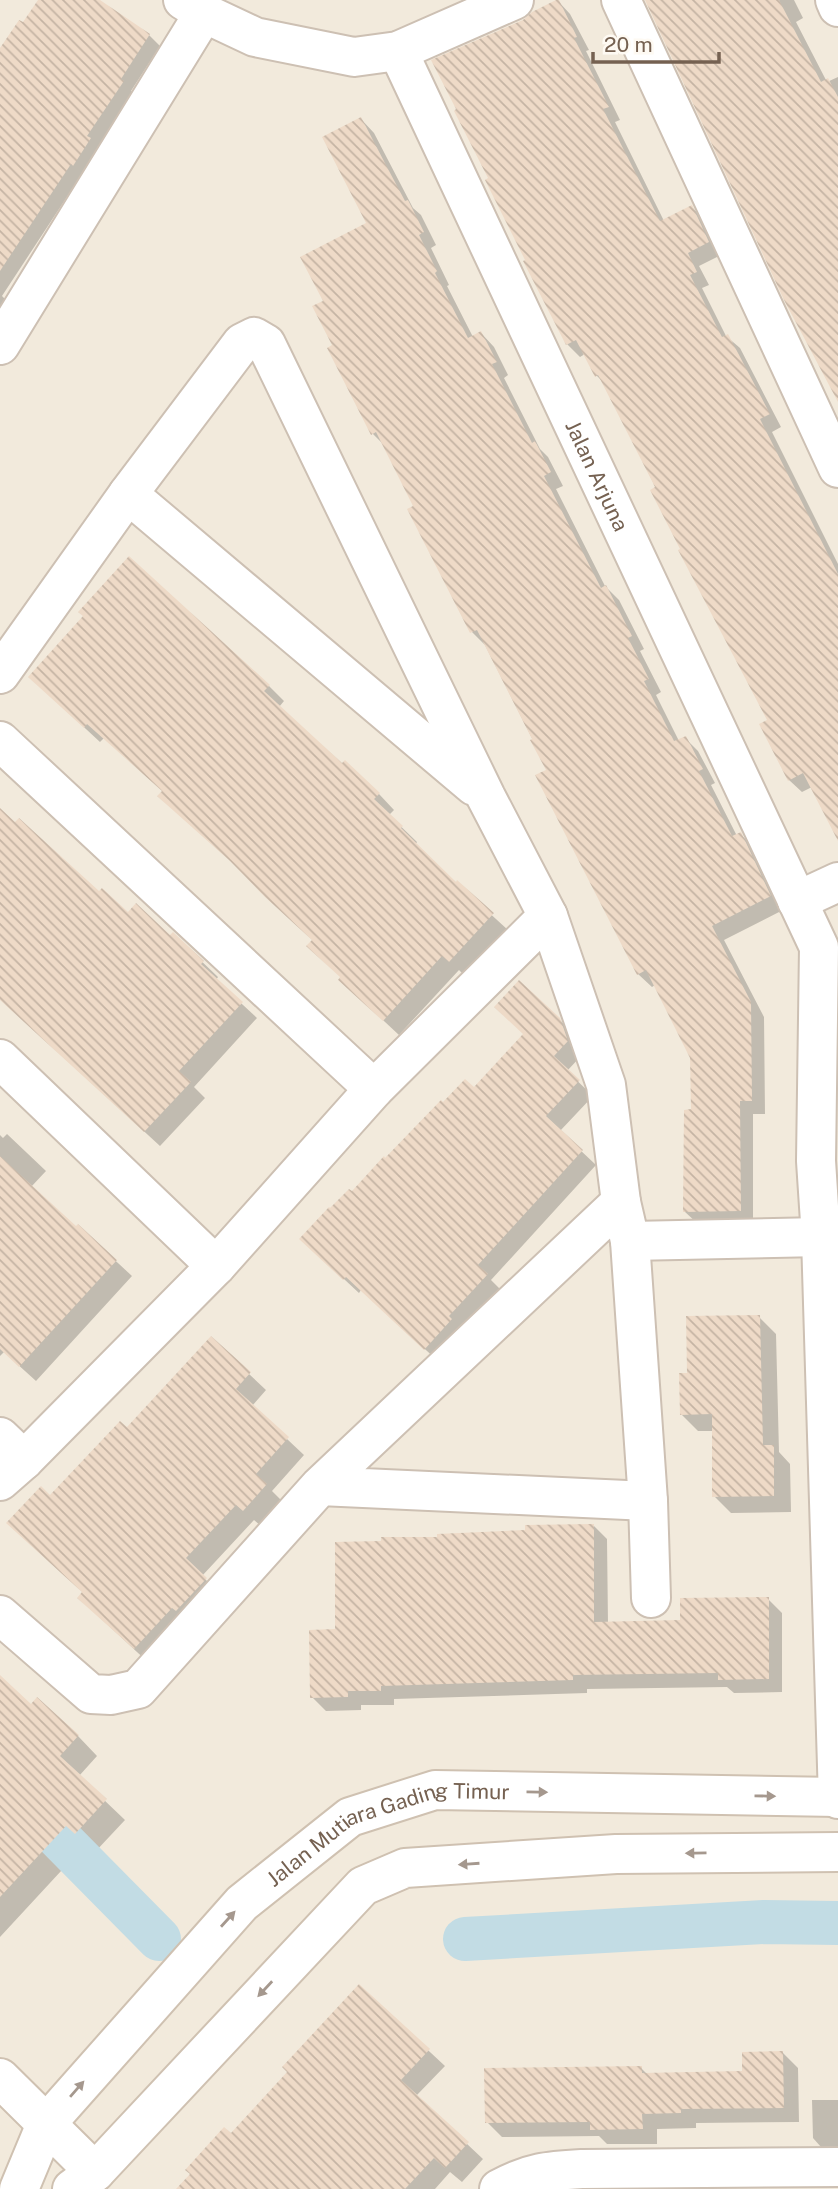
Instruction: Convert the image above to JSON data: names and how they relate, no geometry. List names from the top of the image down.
{
  "streets": {
    "street": ["Jalan Arjuna", "Jalan Mutiara Gading Timur"]
  },
  "crossings": [
    ["Jalan Arjuna", "Jalan Mutiara Gading Timur"]
  ],
  "scale_bar": "20 m"
}
